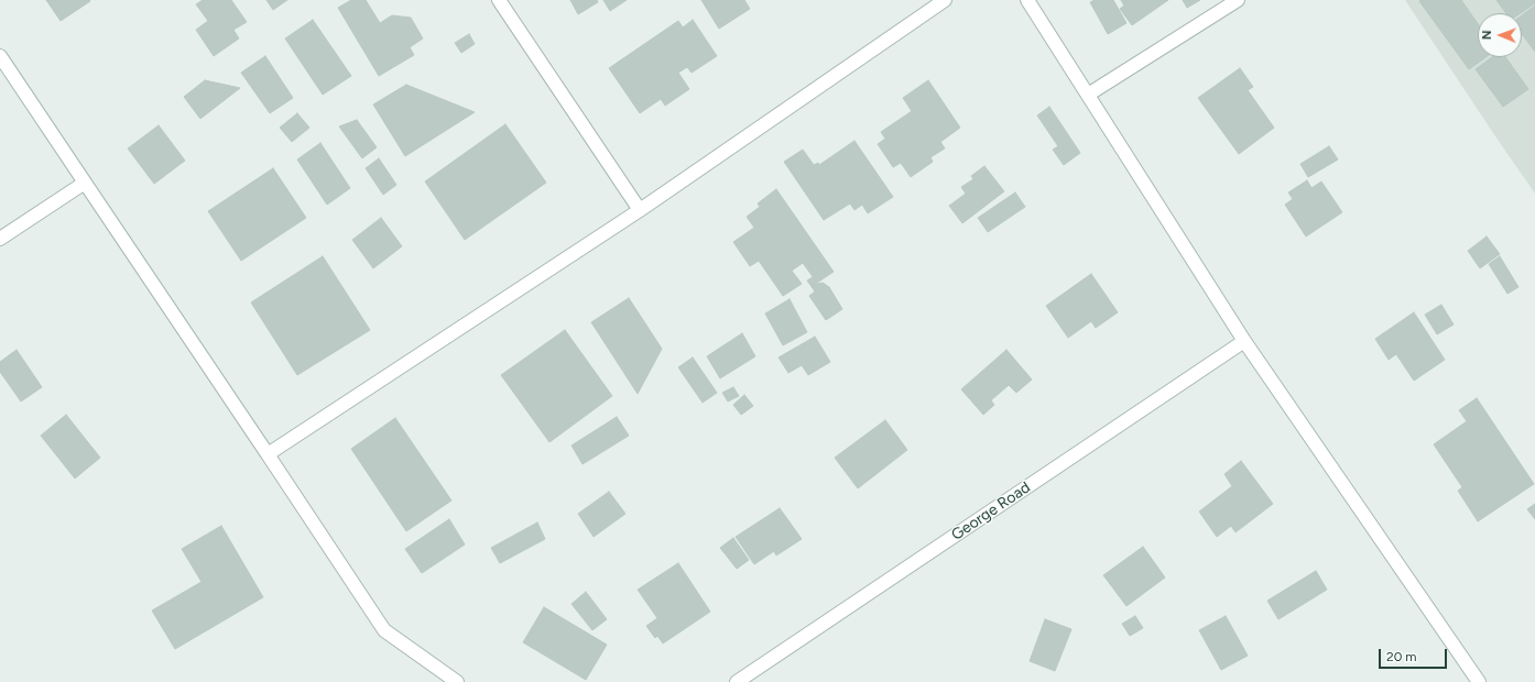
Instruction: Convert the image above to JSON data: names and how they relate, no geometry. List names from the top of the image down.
{
  "streets": {
    "street": ["George Road"]
  },
  "scale_bar": "20 m",
  "north": "left"
}
